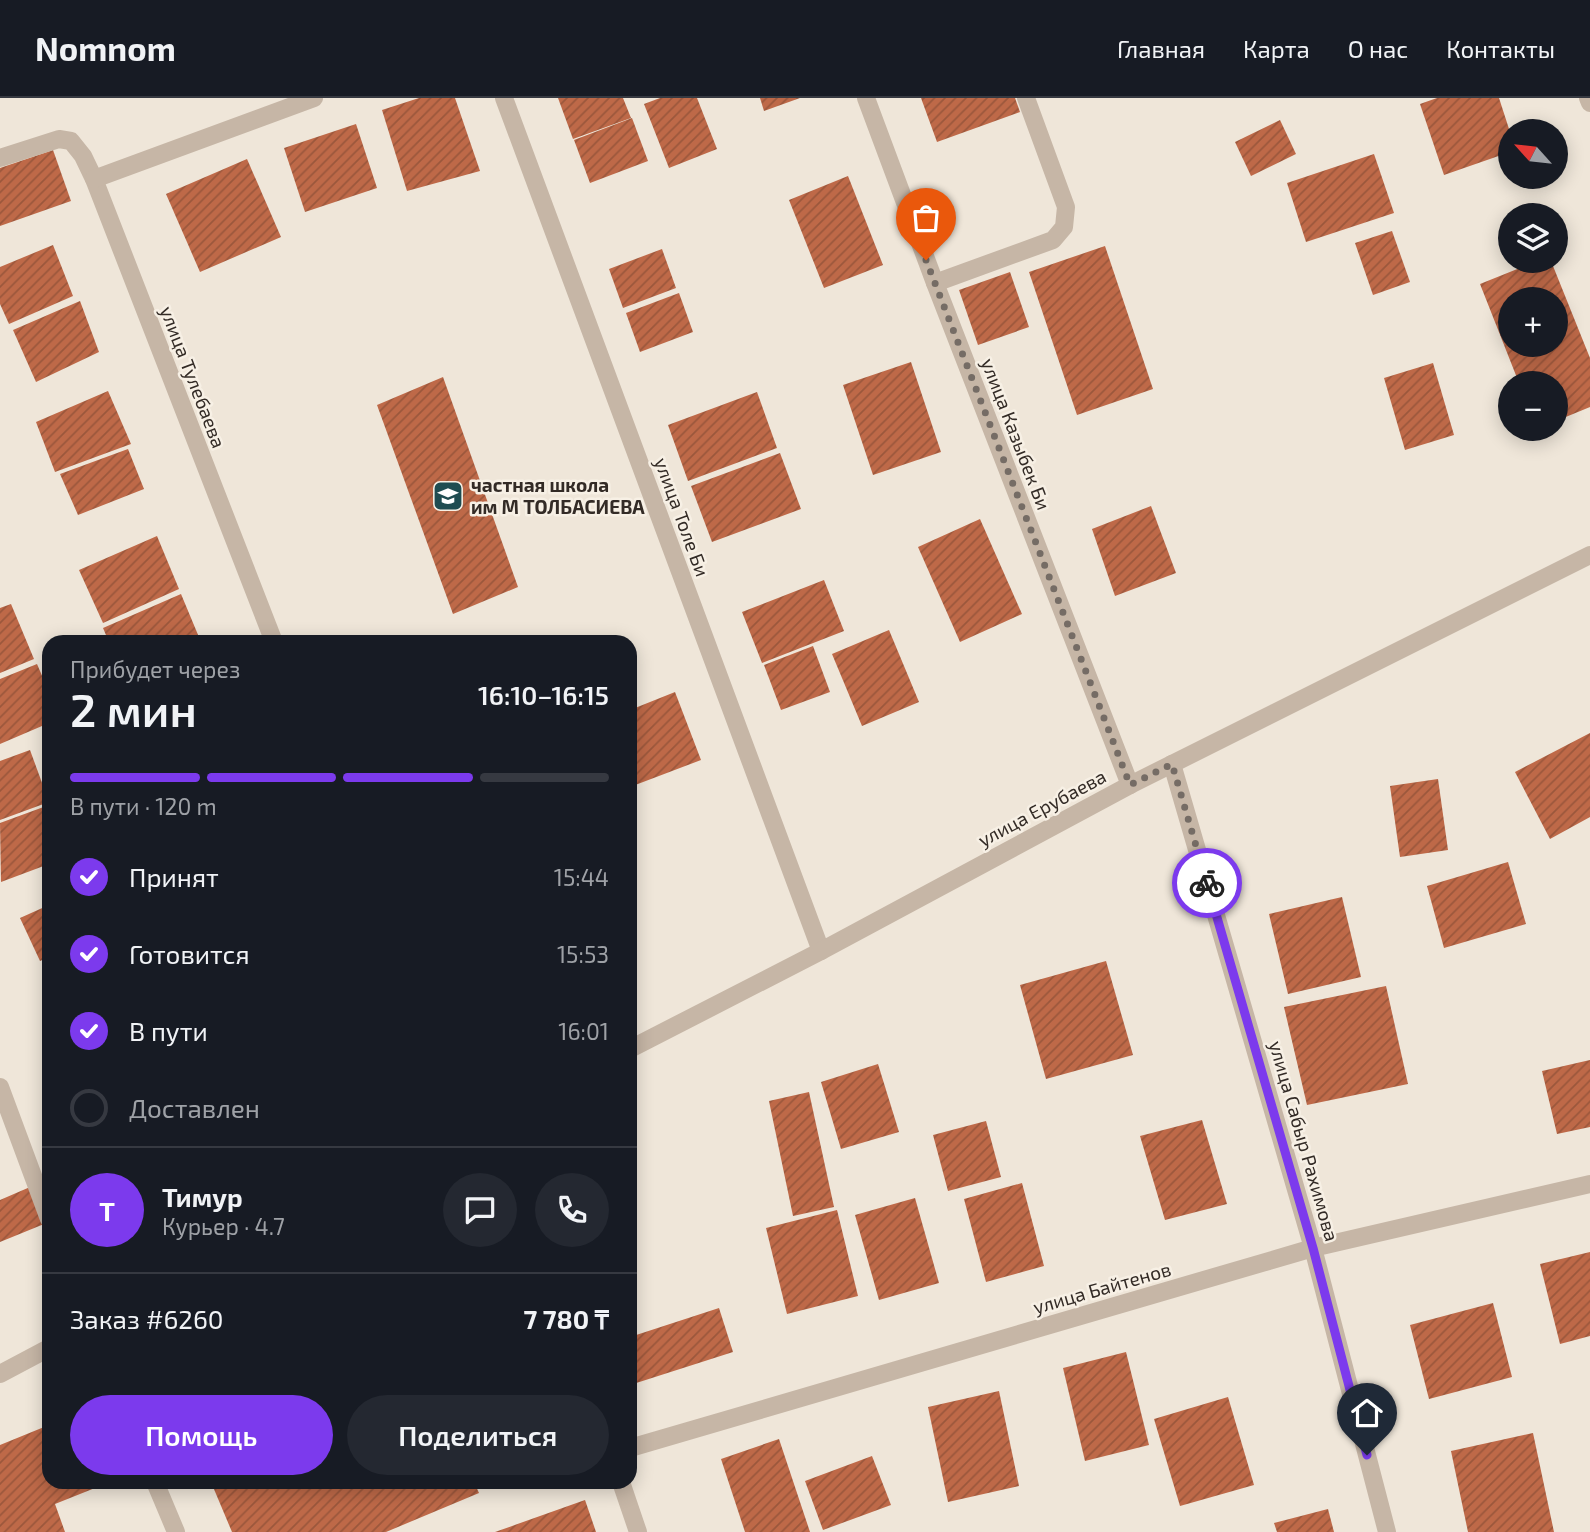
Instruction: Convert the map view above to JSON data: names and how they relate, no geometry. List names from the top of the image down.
{
  "streets": {
    "street": [
      "улица Тулебаева",
      "улица Казыбек Би",
      "улица Толе Би",
      "улица Ерубаева",
      "улица Сабыр Рахимова",
      "улица Байтенов"
    ]
  },
  "crossings": [
    ["улица Казыбек Би", "улица Ерубаева"],
    ["улица Толе Би", "улица Ерубаева"],
    ["улица Ерубаева", "улица Сабыр Рахимова"],
    ["улица Сабыр Рахимова", "улица Байтенов"]
  ],
  "places": {
    "school or university": ["частная школа им М ТОЛБАСИЕВА"]
  },
  "north": "top left",
  "page": {
    "header": "Nomnom",
    "nav": [
      "Главная",
      "Карта",
      "О нас",
      "Контакты"
    ],
    "map_buttons": ["+", "−"],
    "heading": ["2 мин", "Прибудет через", "16:10–16:15"],
    "panel": [
      "Тимур",
      "Курьер · 4.7",
      "Заказ #6260",
      "7 780 ₸"
    ],
    "bar": "В пути · 120 m",
    "list": [
      ["Принят", "15:44"],
      ["Готовится", "15:53"],
      ["В пути", "16:01"],
      "Доставлен"
    ],
    "round": "Т",
    "buttons": ["Помощь", "Поделиться"]
  }
}
